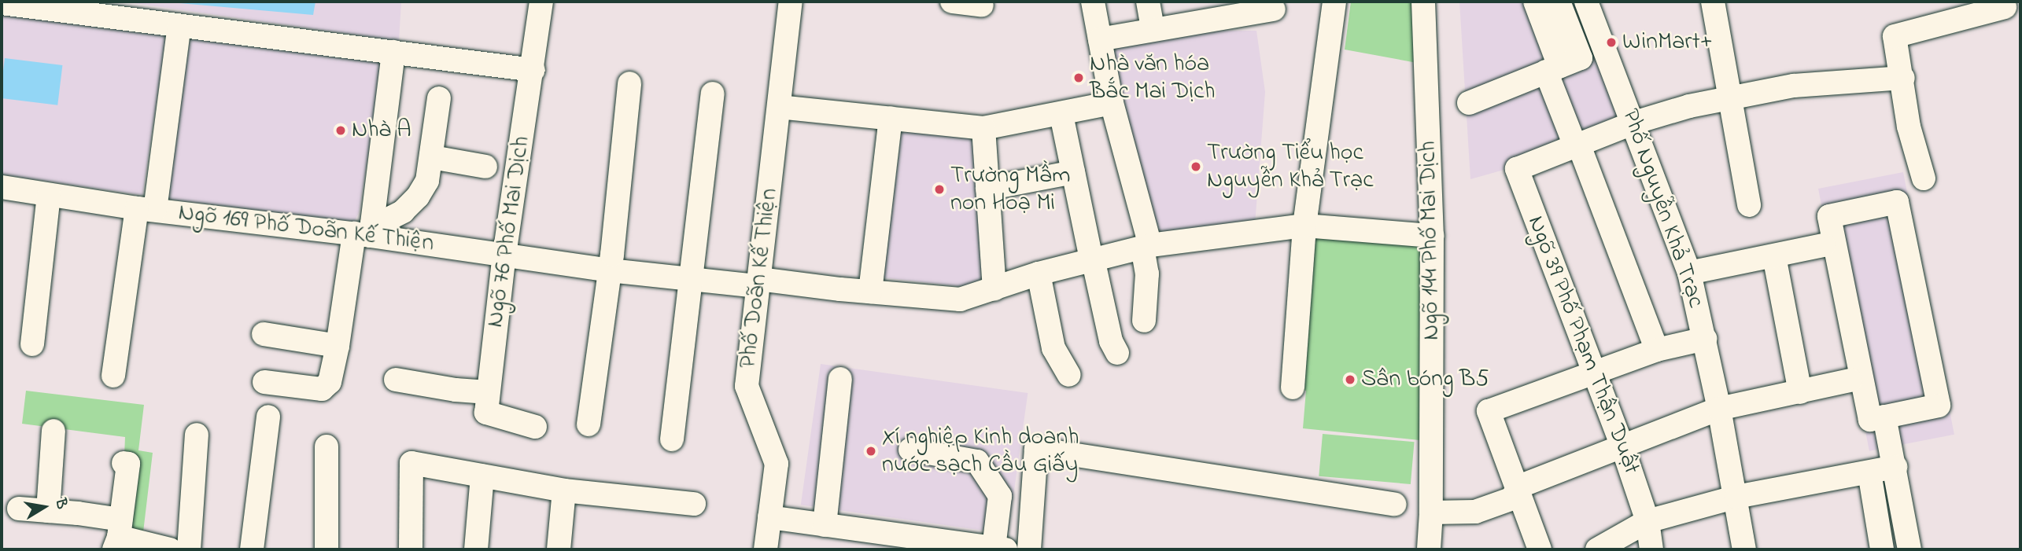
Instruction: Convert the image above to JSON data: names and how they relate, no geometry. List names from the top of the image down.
{
  "streets": {
    "street": [
      "Phố Nguyễn Khả Trạc",
      "Ngõ 169 Phố Doãn Kế Thiện",
      "Ngõ 76 Phố Mai Dịch",
      "Ngõ 144 Phố Mai Dịch",
      "Phố Doãn Kế Thiện",
      "Ngõ 39 Phố Phạm Thận Duật"
    ]
  },
  "crossings": [
    ["Ngõ 169 Phố Doãn Kế Thiện", "Ngõ 76 Phố Mai Dịch"],
    ["Ngõ 169 Phố Doãn Kế Thiện", "Ngõ 144 Phố Mai Dịch"],
    ["Ngõ 169 Phố Doãn Kế Thiện", "Phố Doãn Kế Thiện"]
  ],
  "places": [
    "WinMart+",
    "Nhà văn hóa Bắc Mai Dịch",
    "Nhà A",
    "Trường Tiểu học Nguyễn Khả Trạc",
    "Trường Mầm non Hoạ Mi",
    "Sân bóng B5",
    "Xí nghiệp Kinh doanh nước sạch Cầu Giấy"
  ],
  "north": "right"
}
